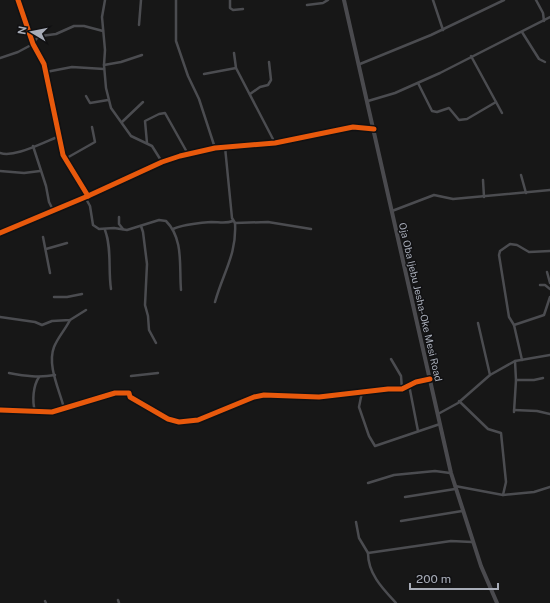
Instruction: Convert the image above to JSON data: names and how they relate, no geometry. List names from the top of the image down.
{
  "streets": {
    "main road": ["Oja Oba Ijebu Jesha-Oke Mesi Road"]
  },
  "scale_bar": "200 m",
  "north": "left"
}
